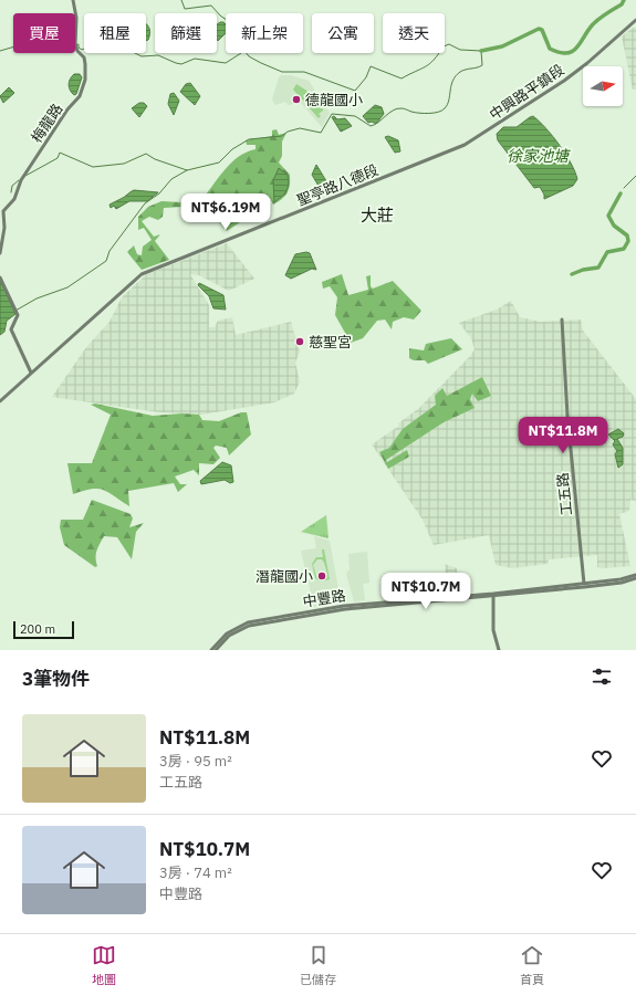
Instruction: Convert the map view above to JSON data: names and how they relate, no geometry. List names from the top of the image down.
{
  "streets": {
    "street": [
      "中興路平鎮段",
      "梅龍路",
      "聖亭路八德段",
      "工五路",
      "中豐路"
    ]
  },
  "crossings": [
    ["中興路平鎮段", "聖亭路八德段"],
    ["工五路", "中豐路"]
  ],
  "districts": ["大莊"],
  "water": ["徐家池塘"],
  "places": ["德龍國小", "慈聖宮", "潛龍國小"],
  "scale_bar": "200 m",
  "north": "right",
  "page": {
    "chip": [
      "買屋",
      "租屋",
      "篩選",
      "新上架",
      "公寓",
      "透天"
    ],
    "price": ["NT$6.19M", "NT$11.8M", "NT$10.7M"],
    "scale": "200 m",
    "heading": "3筆物件",
    "list": [
      {
        "name": "NT$11.8M",
        "note": "3房 · 95 m² · 工五路"
      },
      {
        "name": "NT$10.7M",
        "note": "3房 · 74 m² · 中豐路"
      }
    ],
    "tabs": ["地圖", "已儲存", "首頁"]
  }
}
